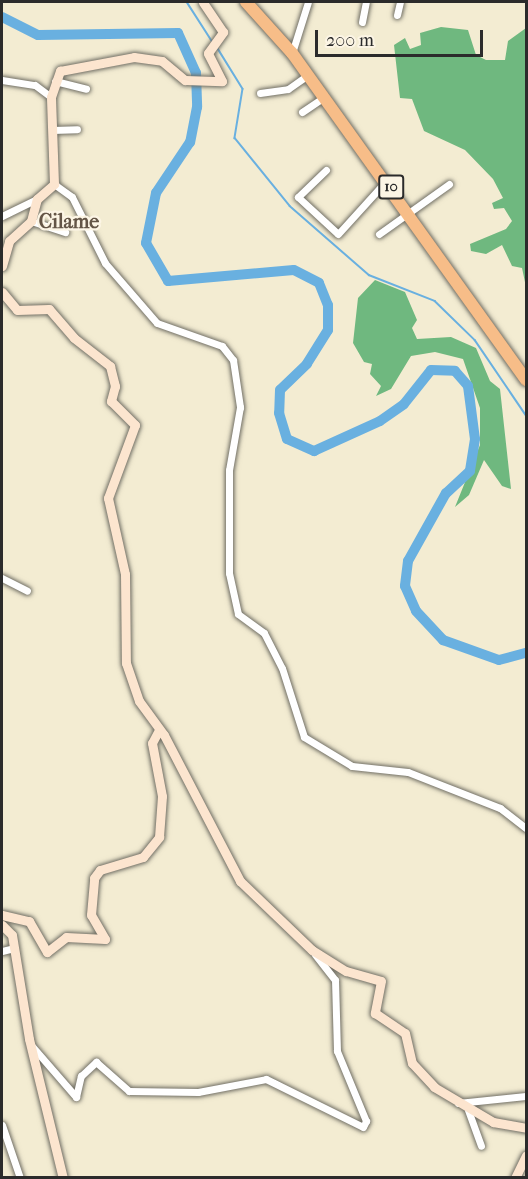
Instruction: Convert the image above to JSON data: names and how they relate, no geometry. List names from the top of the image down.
{
  "streets": {
    "highway": ["10"]
  },
  "districts": ["Cilame"],
  "scale_bar": "200 m"
}
